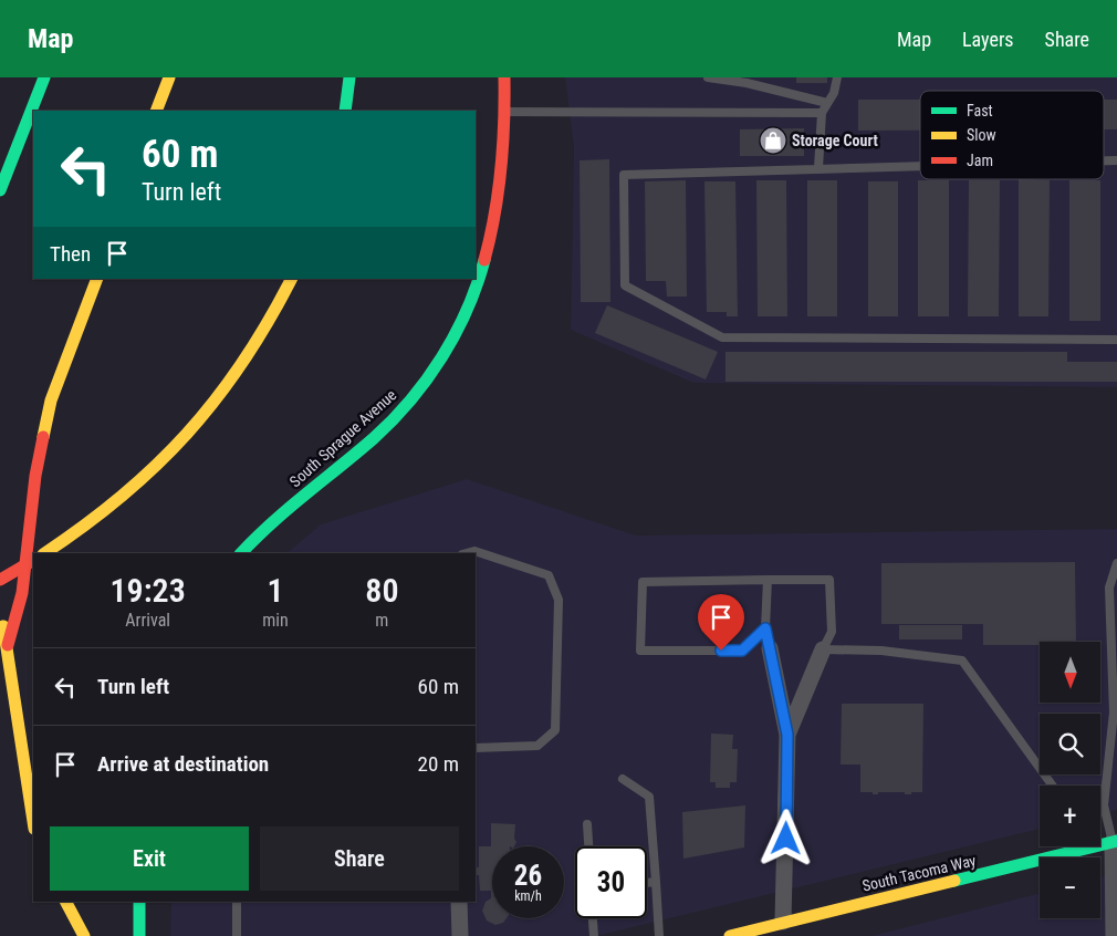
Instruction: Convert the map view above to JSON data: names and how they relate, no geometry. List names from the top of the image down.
{
  "streets": {
    "main road": ["South Sprague Avenue", "South Tacoma Way"]
  },
  "places": {
    "shop": ["Storage Court"]
  },
  "legend": ["Fast", "Slow", "Jam"],
  "north": "bottom",
  "page": {
    "header": "Map",
    "nav": ["Map", "Layers", "Share"],
    "turn": ["60 m", "Turn left"],
    "then": "Then",
    "eta": [
      "19:23",
      "Arrival",
      "1",
      "min",
      "80",
      "m"
    ],
    "map_buttons": ["+", "−"],
    "list": [
      {
        "name": "Turn left",
        "value": "60 m"
      },
      {
        "name": "Arrive at destination",
        "value": "20 m"
      }
    ],
    "buttons": ["Exit", "Share"],
    "speed": "26 km/h",
    "limit": "30"
  }
}
